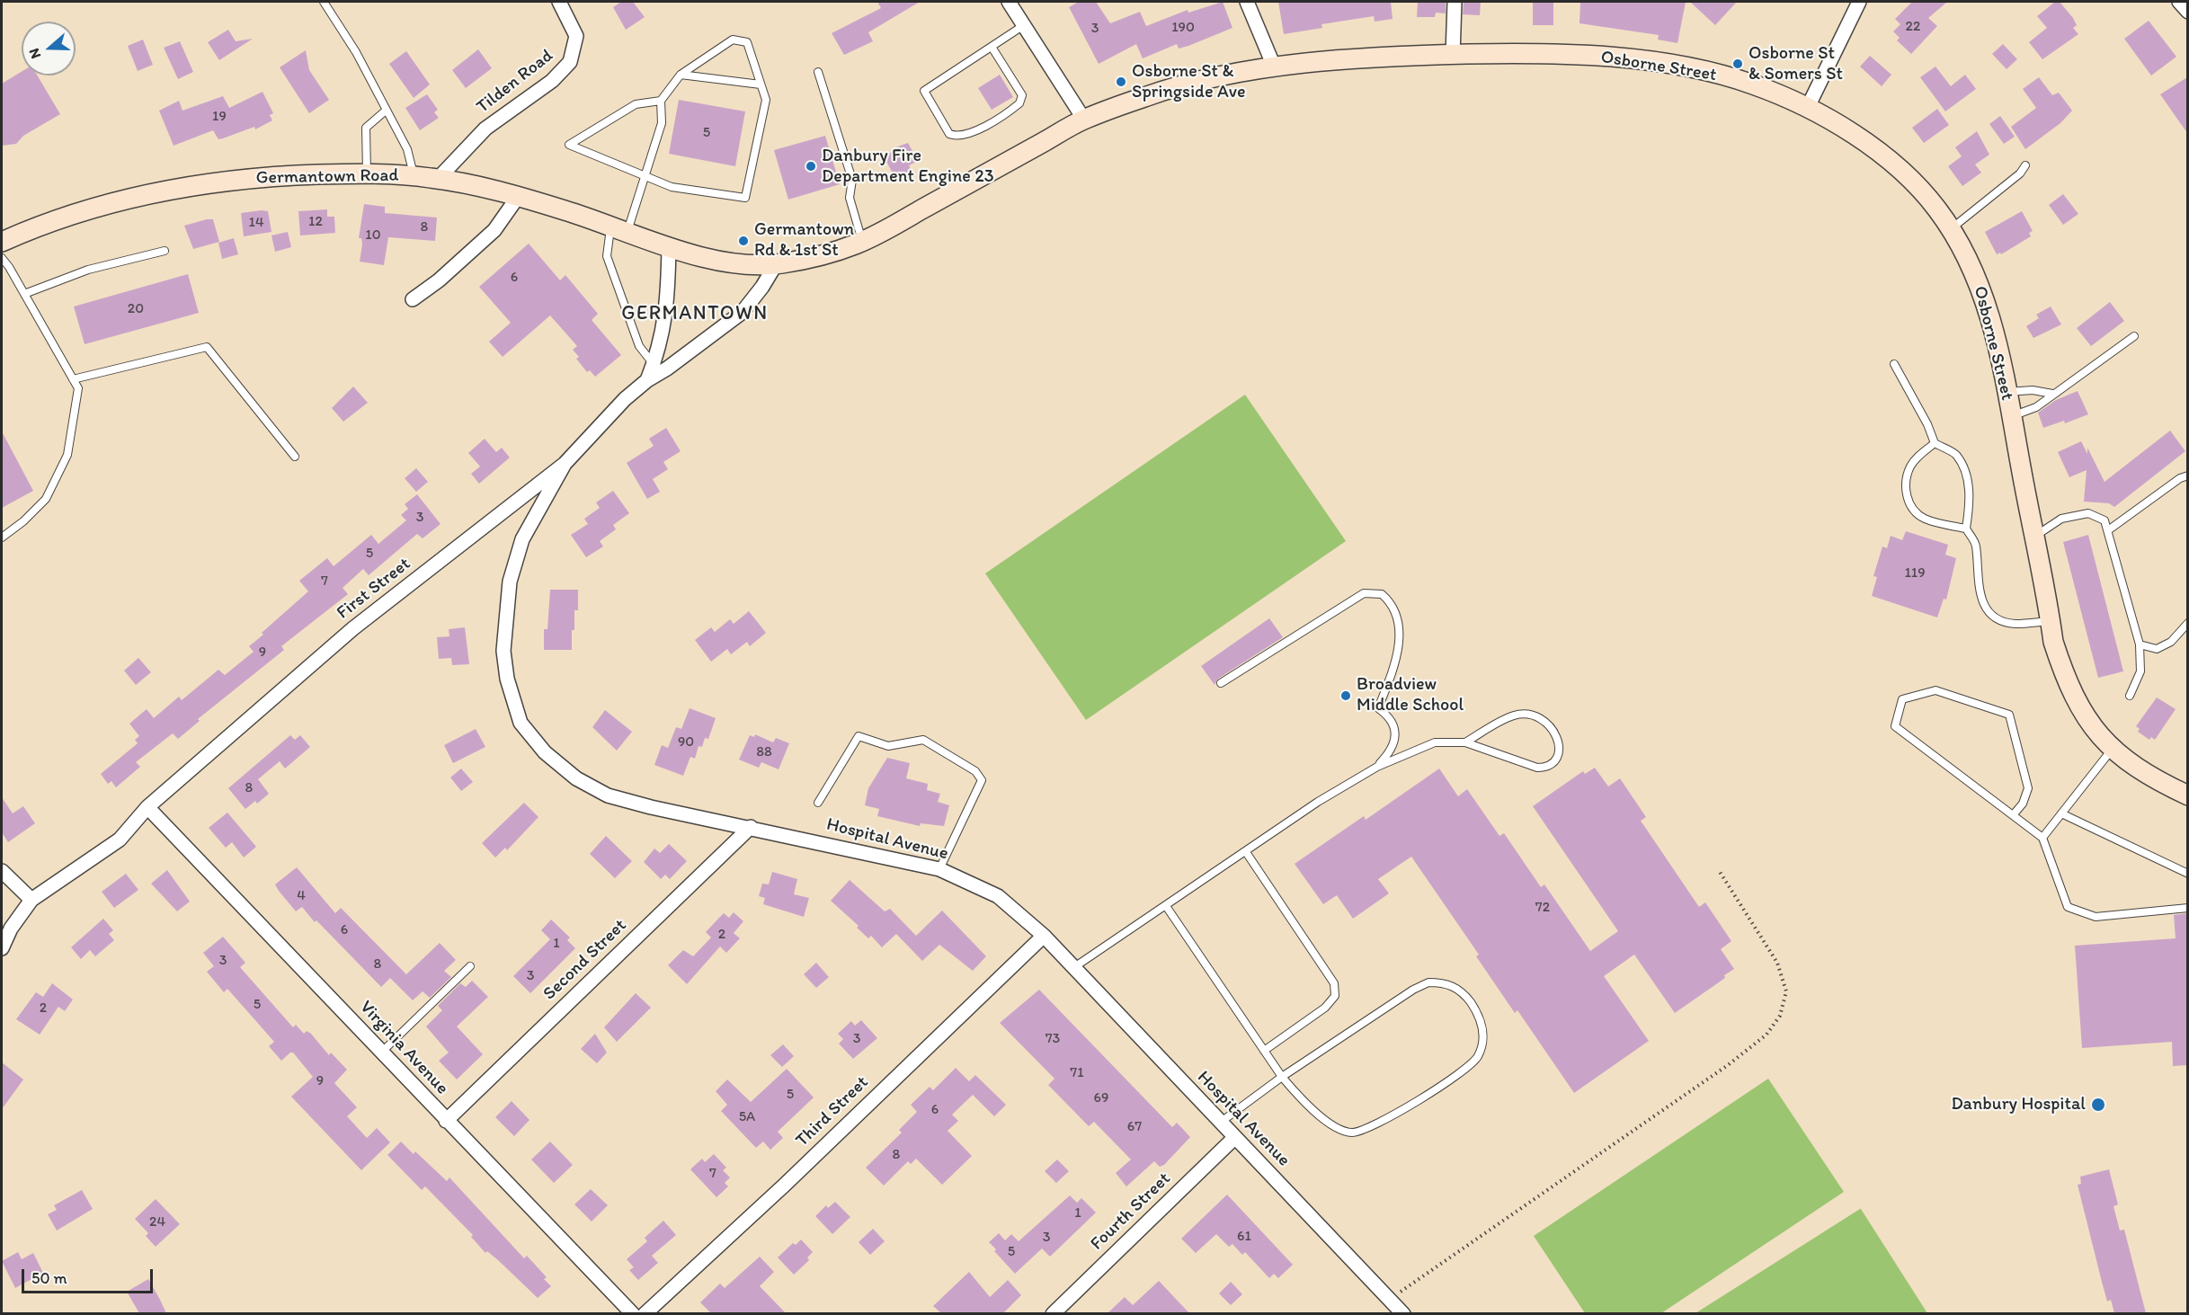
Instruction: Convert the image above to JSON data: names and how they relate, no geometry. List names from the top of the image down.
{
  "streets": {
    "main road": ["Osborne Street", "Germantown Road"],
    "street": [
      "Tilden Road",
      "First Street",
      "Hospital Avenue",
      "Second Street",
      "Virginia Avenue",
      "Third Street",
      "Fourth Street"
    ]
  },
  "crossings": [
    ["Osborne Street", "Germantown Road"],
    ["Tilden Road", "Germantown Road"],
    ["Germantown Road", "First Street"],
    ["First Street", "Hospital Avenue"],
    ["First Street", "Virginia Avenue"],
    ["Hospital Avenue", "Second Street"],
    ["Hospital Avenue", "Third Street"],
    ["Hospital Avenue", "Fourth Street"],
    ["Second Street", "Virginia Avenue"]
  ],
  "districts": ["GERMANTOWN"],
  "places": [
    "Osborne St & Somers St",
    "Osborne St & Springside Ave",
    "Danbury Fire Department Engine 23",
    "Germantown Rd & 1st St",
    "Broadview Middle School",
    "Danbury Hospital"
  ],
  "house_numbers": [
    "22",
    "190",
    "3",
    "19",
    "5",
    "12",
    "14",
    "8",
    "10",
    "6",
    "20",
    "3",
    "5",
    "119",
    "7",
    "9",
    "90",
    "88",
    "8",
    "4",
    "72",
    "6",
    "2",
    "1",
    "3",
    "8",
    "3",
    "5",
    "2",
    "3",
    "73",
    "71",
    "9",
    "5",
    "69",
    "6",
    "5A",
    "67",
    "8",
    "7",
    "1",
    "24",
    "61",
    "3",
    "5"
  ],
  "scale_bar": "50 m",
  "north": "left"
}
